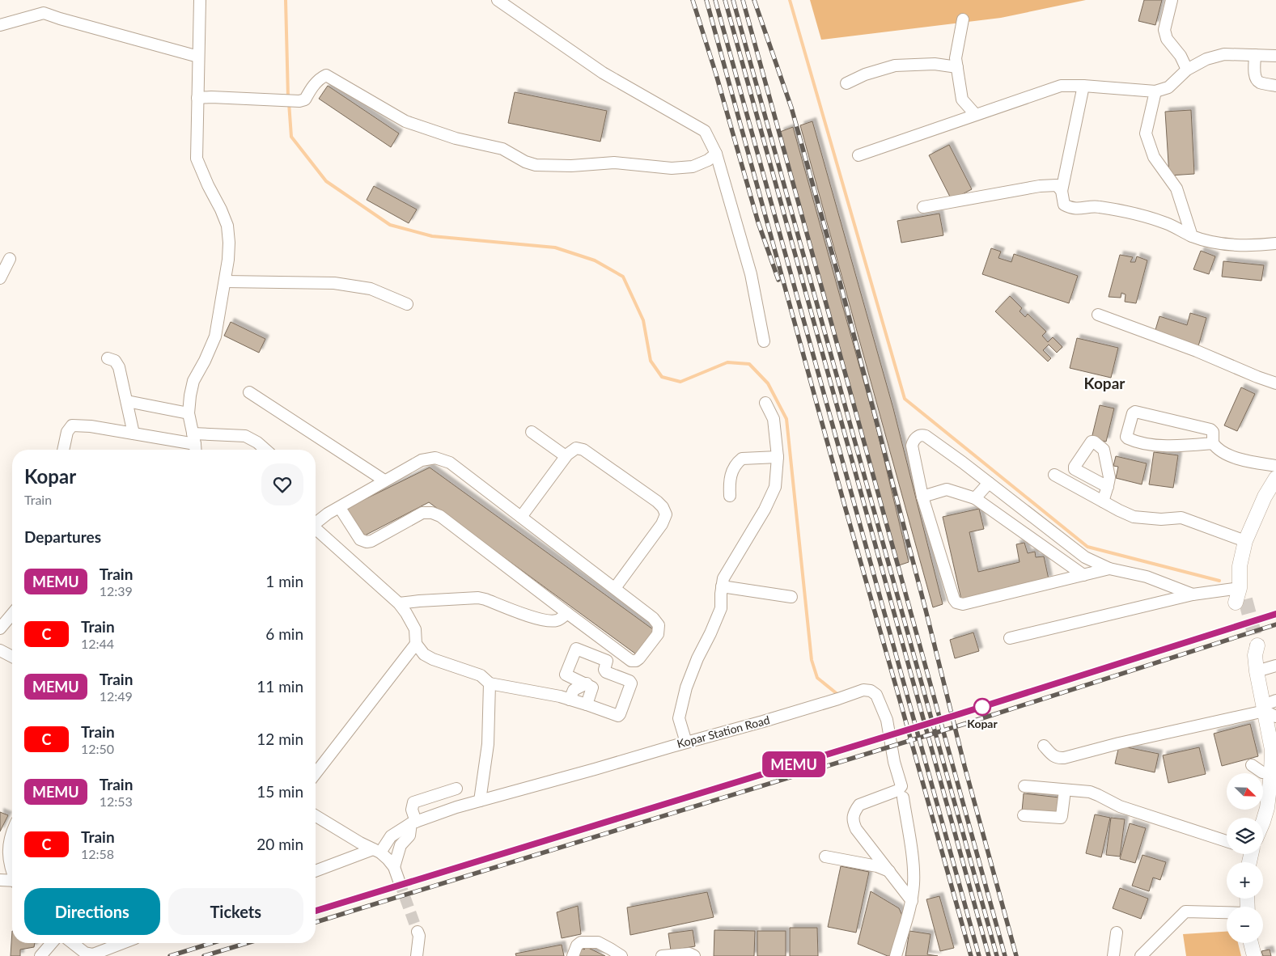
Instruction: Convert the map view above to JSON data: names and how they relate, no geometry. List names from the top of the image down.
{
  "streets": {
    "street": ["Kopar Station Road"]
  },
  "districts": ["Kopar"],
  "places": ["Kopar"],
  "north": "bottom right",
  "page": {
    "on_map": "MEMU",
    "heading": [
      ["Kopar", "Train"],
      "Departures"
    ],
    "list": [
      {
        "mark": "MEMU",
        "name": "Train",
        "note": "12:39",
        "value": "1 min"
      },
      {
        "mark": "C",
        "name": "Train",
        "note": "12:44",
        "value": "6 min"
      },
      {
        "mark": "MEMU",
        "name": "Train",
        "note": "12:49",
        "value": "11 min"
      },
      {
        "mark": "C",
        "name": "Train",
        "note": "12:50",
        "value": "12 min"
      },
      {
        "mark": "MEMU",
        "name": "Train",
        "note": "12:53",
        "value": "15 min"
      },
      {
        "mark": "C",
        "name": "Train",
        "note": "12:58",
        "value": "20 min"
      }
    ],
    "map_buttons": ["+", "−"],
    "buttons": ["Directions", "Tickets"]
  }
}
